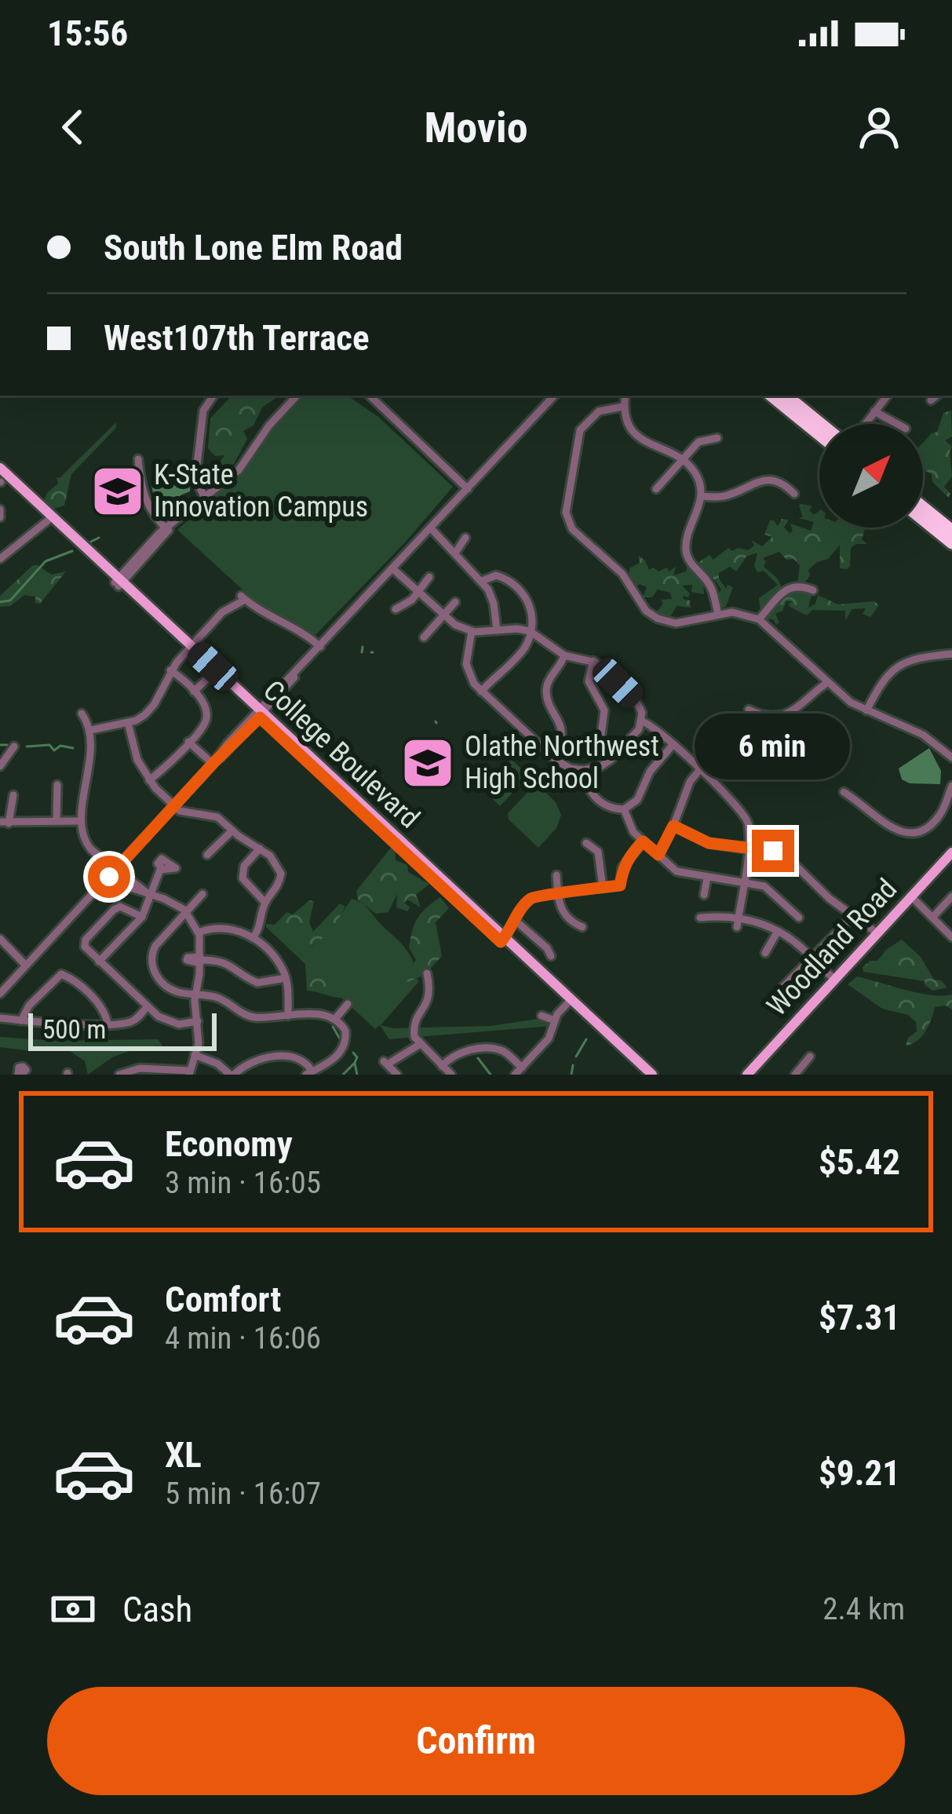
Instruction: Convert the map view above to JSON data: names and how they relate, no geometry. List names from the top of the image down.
{
  "streets": {
    "main road": ["College Boulevard", "Woodland Road"]
  },
  "places": {
    "school or university": ["K-State Innovation Campus", "Olathe Northwest High School"]
  },
  "scale_bar": "500 m",
  "north": "top right",
  "page": {
    "status": "15:56",
    "header": "Movio",
    "banner": ["South Lone Elm Road", "West107th Terrace"],
    "bubble": "6 min",
    "scale": "500 m",
    "list": [
      {
        "name": "Economy",
        "note": "3 min · 16:05",
        "value": "$5.42"
      },
      {
        "name": "Comfort",
        "note": "4 min · 16:06",
        "value": "$7.31"
      },
      {
        "name": "XL",
        "note": "5 min · 16:07",
        "value": "$9.21"
      }
    ],
    "pay": ["Cash", "2.4 km"],
    "buttons": "Confirm"
  }
}
